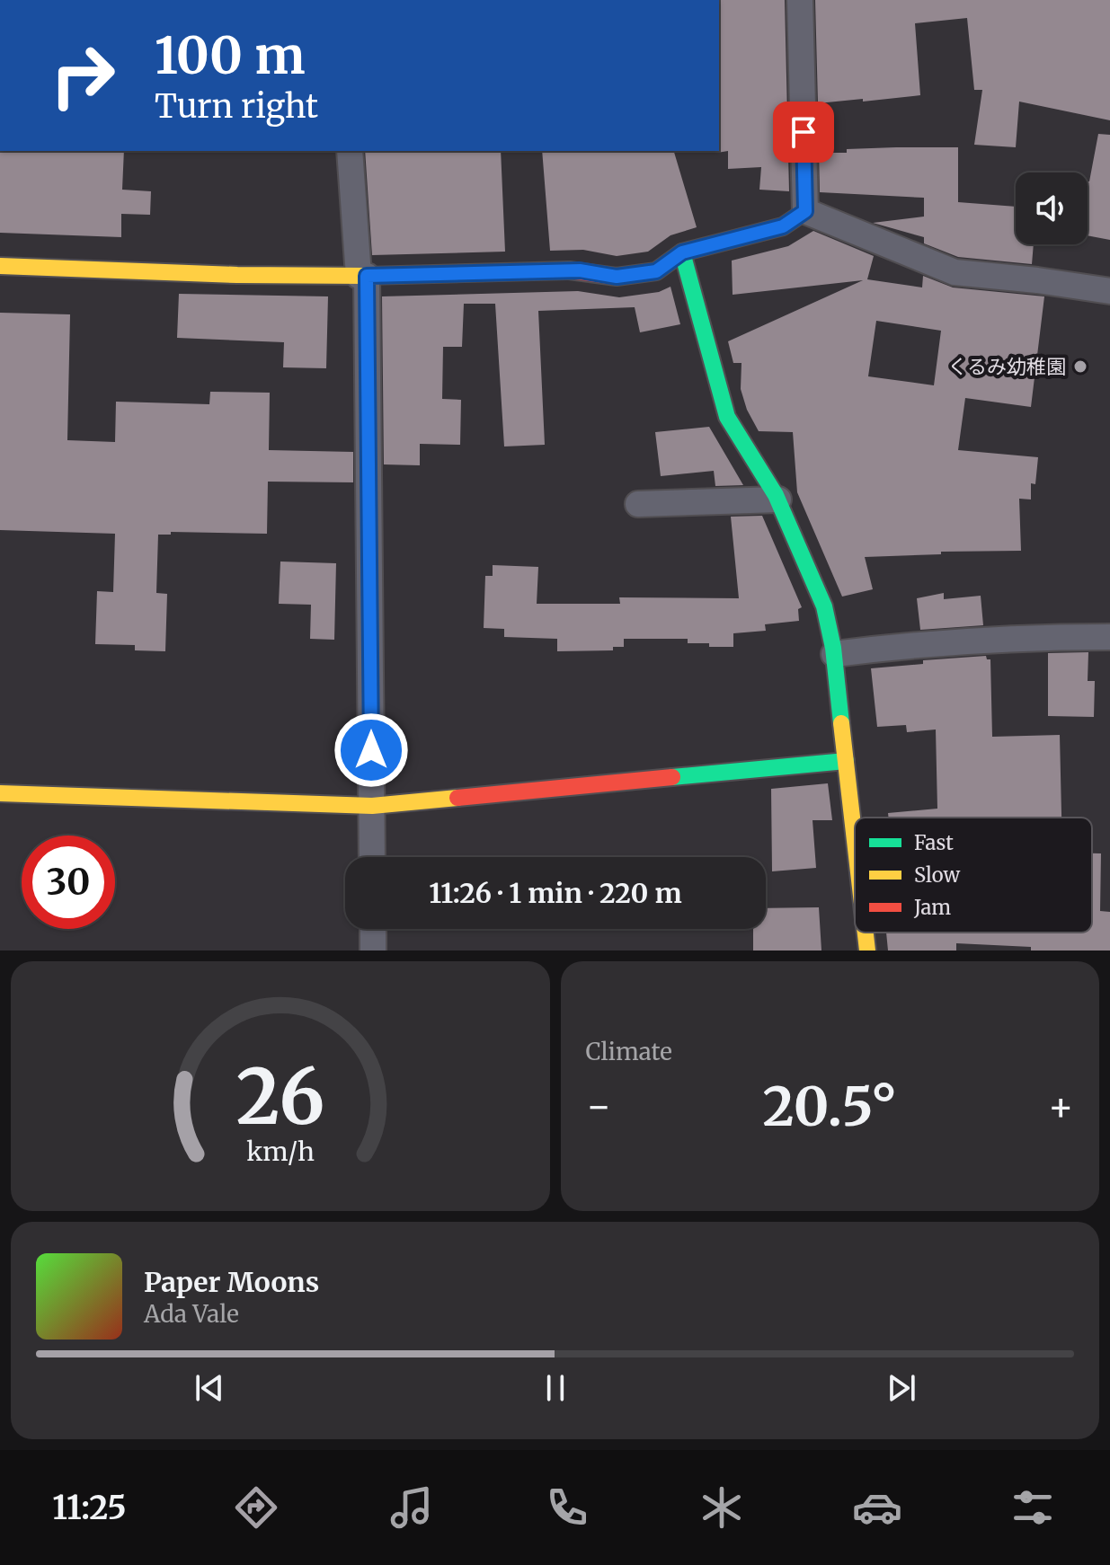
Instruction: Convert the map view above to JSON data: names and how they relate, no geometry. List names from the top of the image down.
{
  "places": ["くるみ幼稚園"],
  "legend": ["Fast", "Slow", "Jam"],
  "page": {
    "turn": ["100 m", "Turn right"],
    "limit": "30",
    "trip": "11:26 · 1 min · 220 m",
    "tile": "Climate",
    "heat": ["−", "20.5°", "+"],
    "song": ["Paper Moons", "Ada Vale"],
    "tabs": "11:25",
    "gauge": ["26", "km/h"]
  }
}
